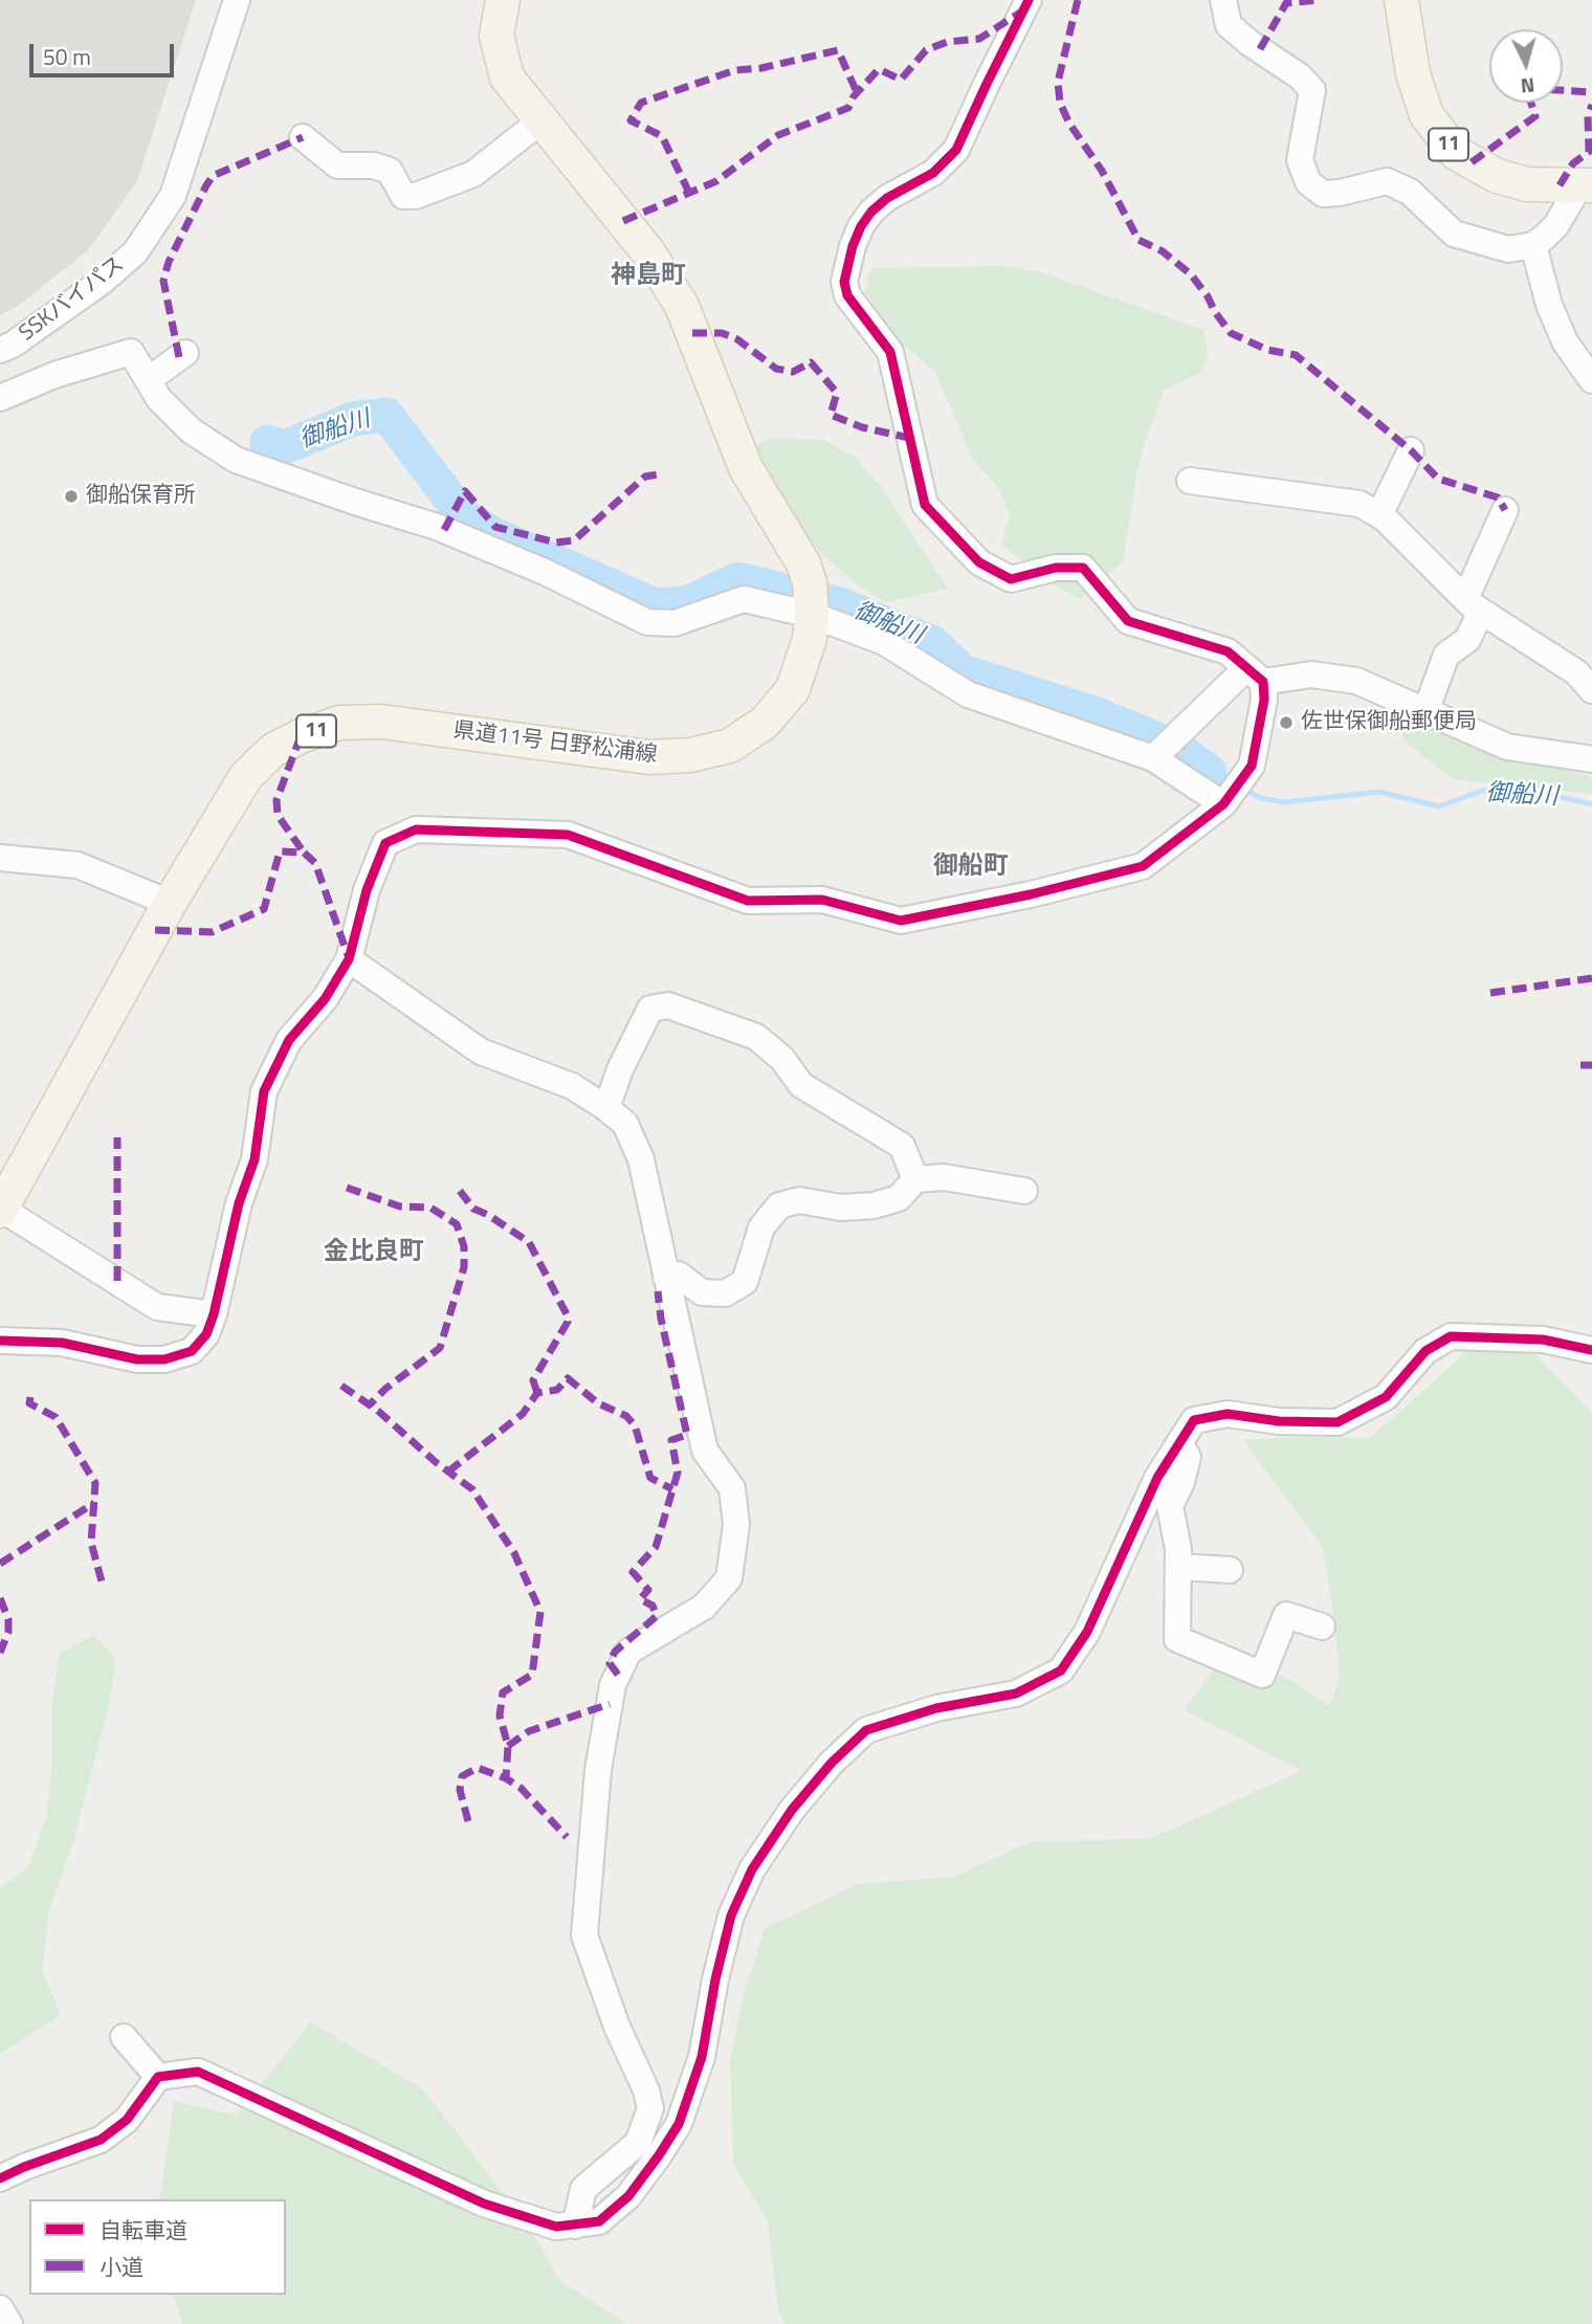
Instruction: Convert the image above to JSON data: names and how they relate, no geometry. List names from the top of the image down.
{
  "streets": {
    "main road": ["11", "県道11号 日野松浦線"],
    "street": ["SSKバイパス"]
  },
  "districts": ["神島町", "御船町", "金比良町"],
  "water": ["御船川"],
  "places": ["御船保育所", "佐世保御船郵便局"],
  "legend": ["自転車道", "小道"],
  "scale_bar": "50 m",
  "north": "bottom"
}
